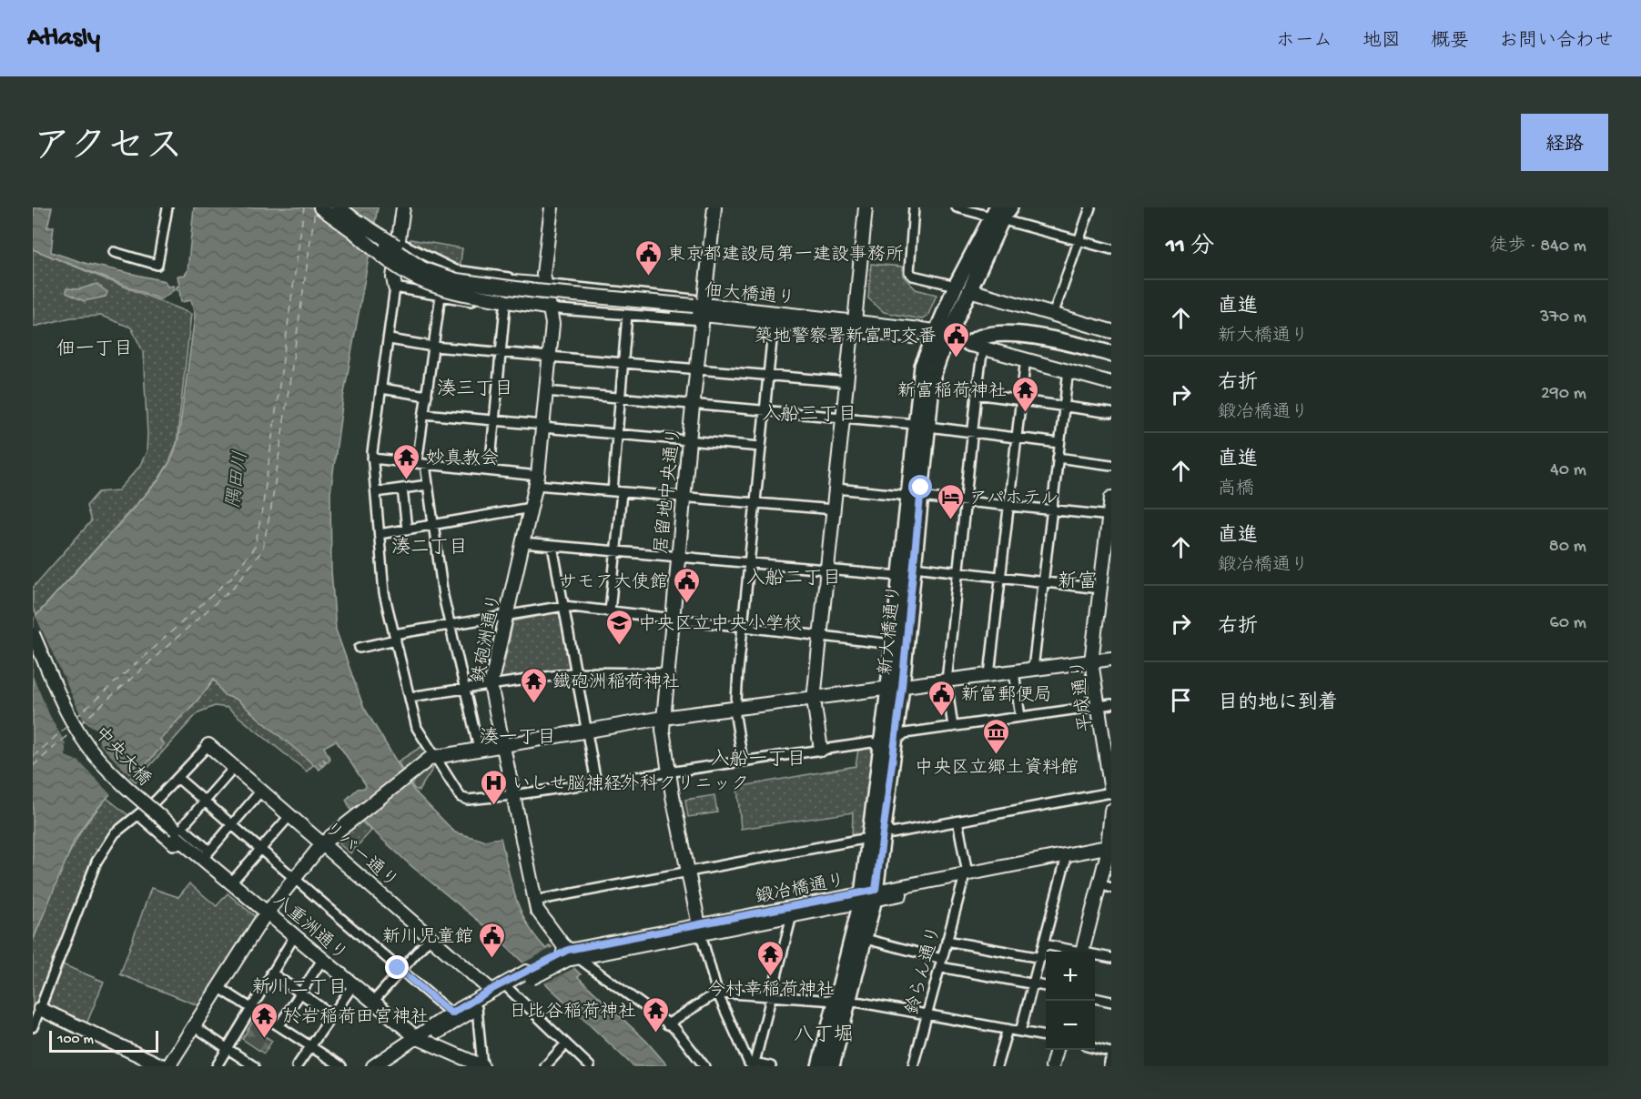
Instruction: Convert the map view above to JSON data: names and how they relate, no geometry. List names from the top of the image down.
{
  "streets": {
    "main road": ["新大橋通り"],
    "street": [
      "佃大橋通り",
      "居留地中央通り",
      "鉄砲洲通り",
      "平成通り",
      "中央大橋",
      "リバー通り",
      "鍛冶橋通り",
      "八重洲通り",
      "鈴らん通り"
    ]
  },
  "crossings": [
    ["佃大橋通り", "居留地中央通り"],
    ["佃大橋通り", "新大橋通り"],
    ["居留地中央通り", "鍛冶橋通り"],
    ["新大橋通り", "鍛冶橋通り"],
    ["鉄砲洲通り", "鍛冶橋通り"],
    ["中央大橋", "八重洲通り"],
    ["鍛冶橋通り", "鈴らん通り"]
  ],
  "districts": [
    "佃一丁目",
    "湊三丁目",
    "入船三丁目",
    "湊二丁目",
    "入船二丁目",
    "新富",
    "湊一丁目",
    "入船一丁目",
    "新川二丁目",
    "八丁堀"
  ],
  "water": ["隅田川"],
  "places": {
    "public building": [
      "東京都建設局第一建設事務所",
      "築地警察署新富町交番",
      "サモア大使館",
      "新富郵便局",
      "新川児童館"
    ],
    "temple": [
      "新富稲荷神社",
      "妙真教会",
      "鐡砲洲稲荷神社",
      "今村幸稲荷神社",
      "日比谷稲荷神社",
      "於岩稲荷田宮神社"
    ],
    "hotel": ["アパホテル"],
    "school or university": ["中央区立中央小学校"],
    "museum": ["中央区立郷土資料館"],
    "hospital": ["いしせ脳神経外科クリニック"]
  },
  "scale_bar": "100 m",
  "page": {
    "header": "Atlasly",
    "nav": [
      "ホーム",
      "地図",
      "概要",
      "お問い合わせ"
    ],
    "title": "アクセス",
    "buttons": "経路",
    "heading": ["11 分", "徒歩 · 840 m"],
    "list": [
      ["直進", "新大橋通り", "370 m"],
      ["右折", "鍛冶橋通り", "290 m"],
      ["直進", "高橋", "40 m"],
      ["直進", "鍛冶橋通り", "80 m"],
      ["右折", "60 m"],
      "目的地に到着"
    ],
    "map_buttons": ["+", "−"],
    "scale": "100 m"
  }
}
